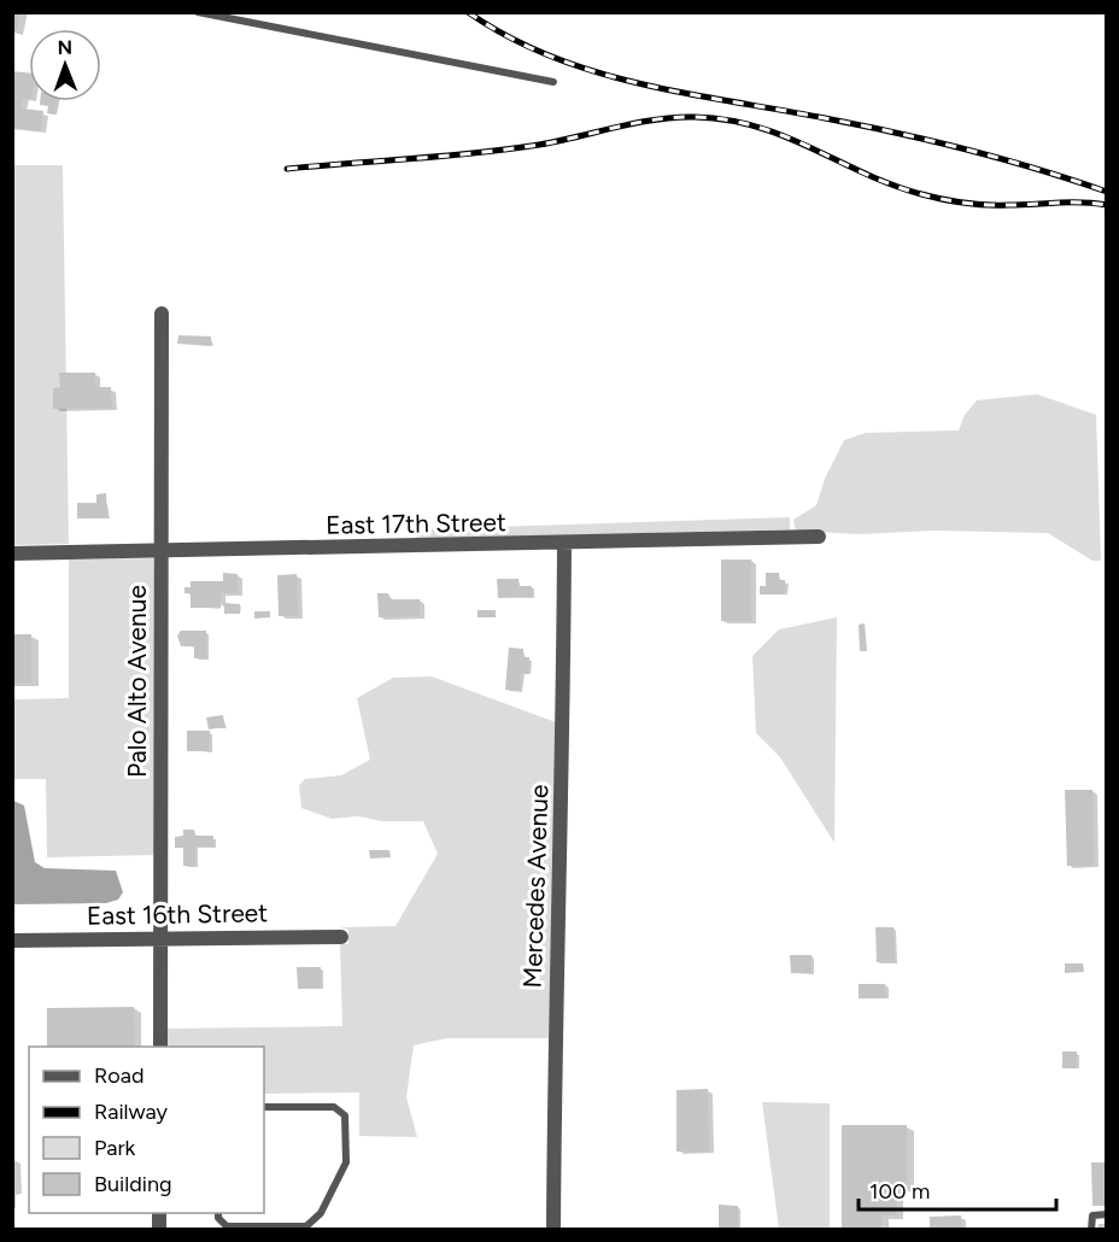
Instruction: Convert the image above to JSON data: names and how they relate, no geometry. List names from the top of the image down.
{
  "streets": {
    "street": [
      "East 17th Street",
      "Palo Alto Avenue",
      "Mercedes Avenue",
      "East 16th Street"
    ]
  },
  "crossings": [
    ["East 17th Street", "Palo Alto Avenue"],
    ["East 17th Street", "Mercedes Avenue"],
    ["Palo Alto Avenue", "East 16th Street"]
  ],
  "legend": [
    "Road",
    "Railway",
    "Park",
    "Building"
  ],
  "scale_bar": "100 m",
  "north": "top"
}
